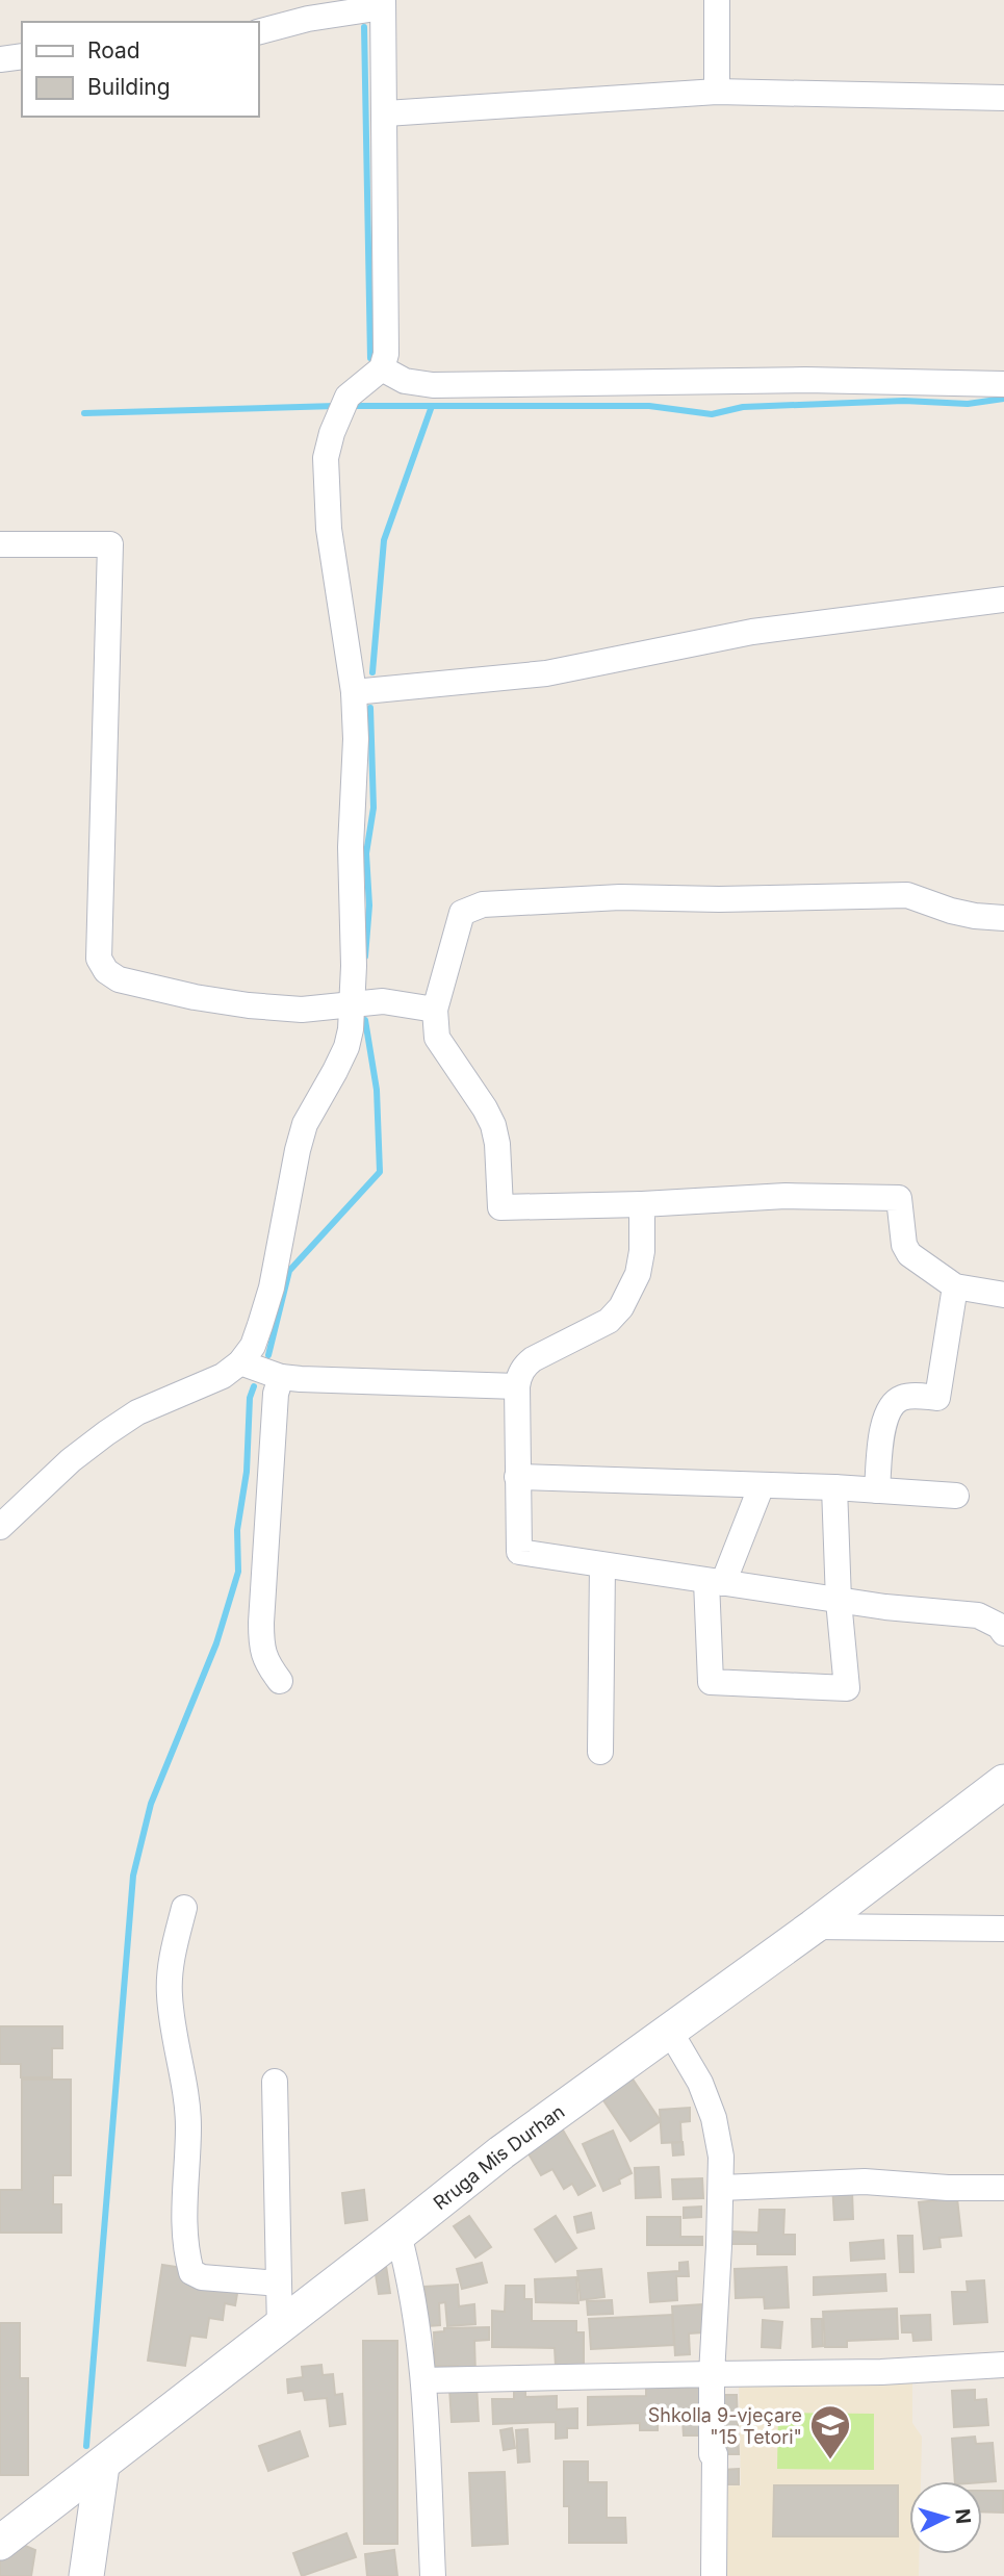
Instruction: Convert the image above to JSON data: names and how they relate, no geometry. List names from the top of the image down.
{
  "streets": {
    "street": ["Rruga Mis Durhan"]
  },
  "places": {
    "school or university": ["Shkolla 9-vjeçare \"15 Tetori\""]
  },
  "legend": ["Road", "Building"],
  "north": "right"
}
